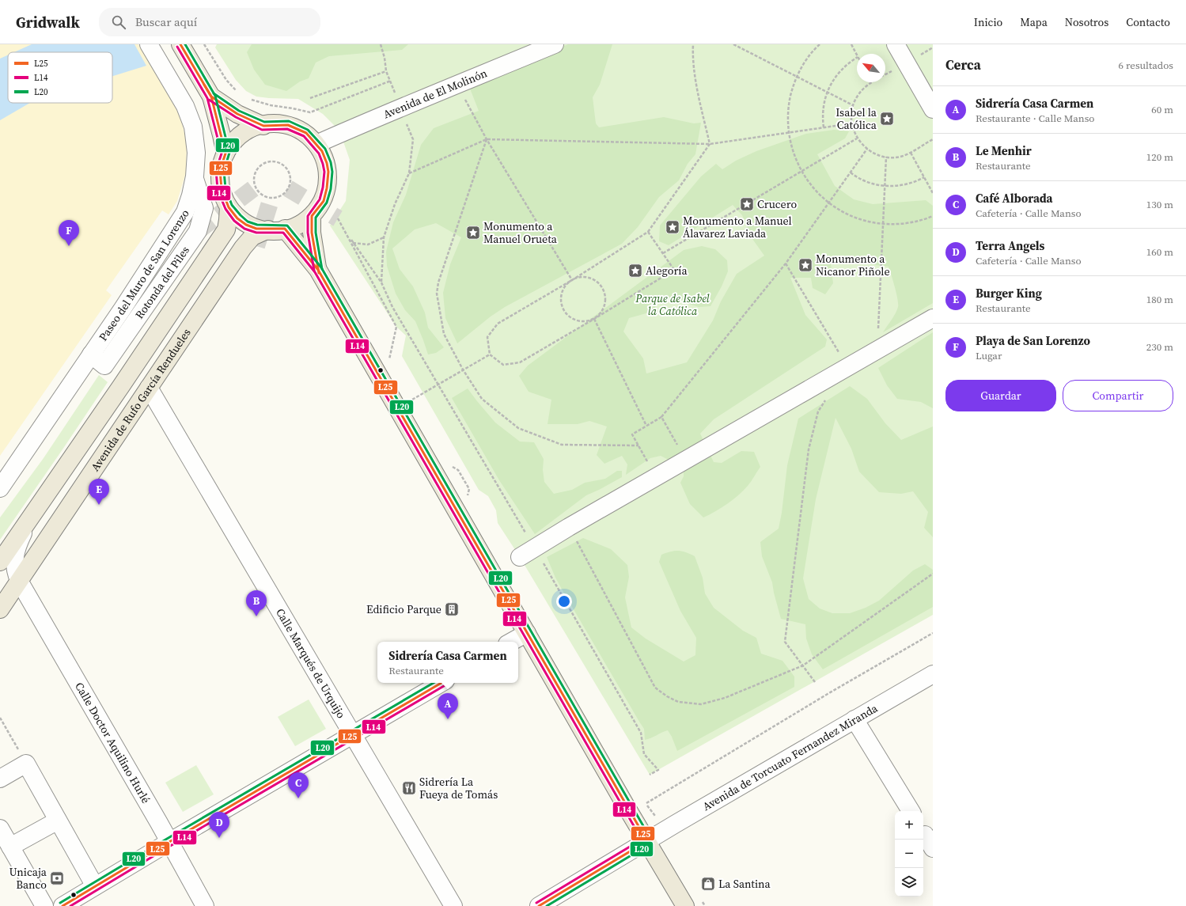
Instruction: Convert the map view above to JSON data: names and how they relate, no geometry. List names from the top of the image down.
{
  "streets": {
    "main road": ["Avenida de Rufo García Rendueles"],
    "street": [
      "Avenida de El Molinón",
      "Paseo del Muro de San Lorenzo",
      "Rotonda del Piles",
      "Calle Marqués de Urquijo",
      "Calle Doctor Aquilino Hurlé",
      "Avenida de Torcuato Fernandez Miranda"
    ]
  },
  "crossings": [
    ["Paseo del Muro de San Lorenzo", "Rotonda del Piles"],
    ["Avenida de Rufo García Rendueles", "Calle Marqués de Urquijo"],
    ["Avenida de Rufo García Rendueles", "Calle Doctor Aquilino Hurlé"]
  ],
  "parks": ["Parque de Isabel la Católica"],
  "places": {
    "place": [
      "Isabel la Católica",
      "Crucero",
      "Monumento a Manuel Álavarez Laviada",
      "Monumento a Manuel Orueta",
      "Monumento a Nicanor Piñole",
      "Alegoría"
    ],
    "building": ["Edificio Parque"],
    "restaurant": ["Sidrería La Fueya de Tomás"],
    "bank": ["Unicaja Banco"],
    "shop": ["La Santina"]
  },
  "lines": ["transit line L25", "transit line L20", "transit line L14"],
  "legend": ["L25", "L14", "L20"],
  "north": "top left",
  "page": {
    "header": "Gridwalk",
    "search": "Buscar aquí",
    "nav": [
      "Inicio",
      "Mapa",
      "Nosotros",
      "Contacto"
    ],
    "heading": ["Cerca", "6 resultados"],
    "list": [
      {
        "mark": "A",
        "name": "Sidrería Casa Carmen",
        "note": "Restaurante · Calle Manso",
        "value": "60 m"
      },
      {
        "mark": "B",
        "name": "Le Menhir",
        "note": "Restaurante",
        "value": "120 m"
      },
      {
        "mark": "C",
        "name": "Café Alborada",
        "note": "Cafetería · Calle Manso",
        "value": "130 m"
      },
      {
        "mark": "D",
        "name": "Terra Angels",
        "note": "Cafetería · Calle Manso",
        "value": "160 m"
      },
      {
        "mark": "E",
        "name": "Burger King",
        "note": "Restaurante",
        "value": "180 m"
      },
      {
        "mark": "F",
        "name": "Playa de San Lorenzo",
        "note": "Lugar",
        "value": "230 m"
      }
    ],
    "pins": [
      "F",
      "E",
      "B",
      "A",
      "C",
      "D"
    ],
    "buttons": ["Guardar", "Compartir"],
    "popup": ["Sidrería Casa Carmen", "Restaurante"],
    "map_buttons": ["+", "−"]
  }
}
